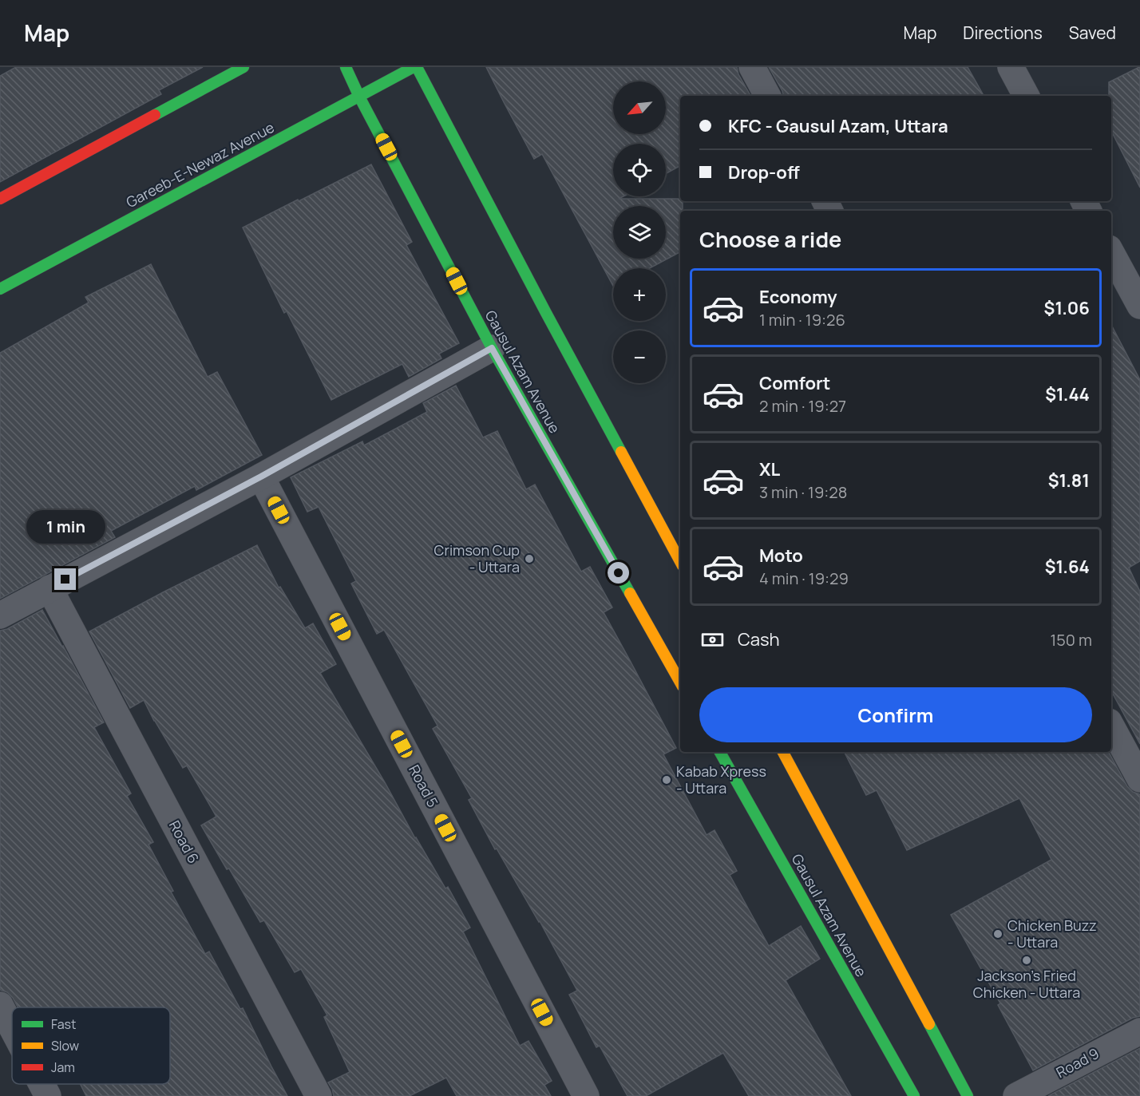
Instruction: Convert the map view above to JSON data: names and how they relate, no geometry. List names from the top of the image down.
{
  "streets": {
    "street": [
      "Gareeb-E-Newaz Avenue",
      "Gausul Azam Avenue",
      "Road 5",
      "Road 6",
      "Road 9"
    ]
  },
  "crossings": [
    ["Gareeb-E-Newaz Avenue", "Gausul Azam Avenue"]
  ],
  "places": [
    "Crimson Cup - Uttara",
    "Kabab Xpress - Uttara",
    "Chicken Buzz - Uttara",
    "Jackson's Fried Chicken - Uttara"
  ],
  "legend": ["Fast", "Slow", "Jam"],
  "north": "bottom left",
  "page": {
    "header": "Map",
    "nav": ["Map", "Directions", "Saved"],
    "map_buttons": ["+", "−"],
    "banner": ["KFC - Gausul Azam, Uttara", "Drop-off"],
    "heading": "Choose a ride",
    "list": [
      {
        "name": "Economy",
        "note": "1 min · 19:26",
        "value": "$1.06"
      },
      {
        "name": "Comfort",
        "note": "2 min · 19:27",
        "value": "$1.44"
      },
      {
        "name": "XL",
        "note": "3 min · 19:28",
        "value": "$1.81"
      },
      {
        "name": "Moto",
        "note": "4 min · 19:29",
        "value": "$1.64"
      }
    ],
    "bubble": "1 min",
    "pay": ["Cash", "150 m"],
    "buttons": "Confirm"
  }
}
